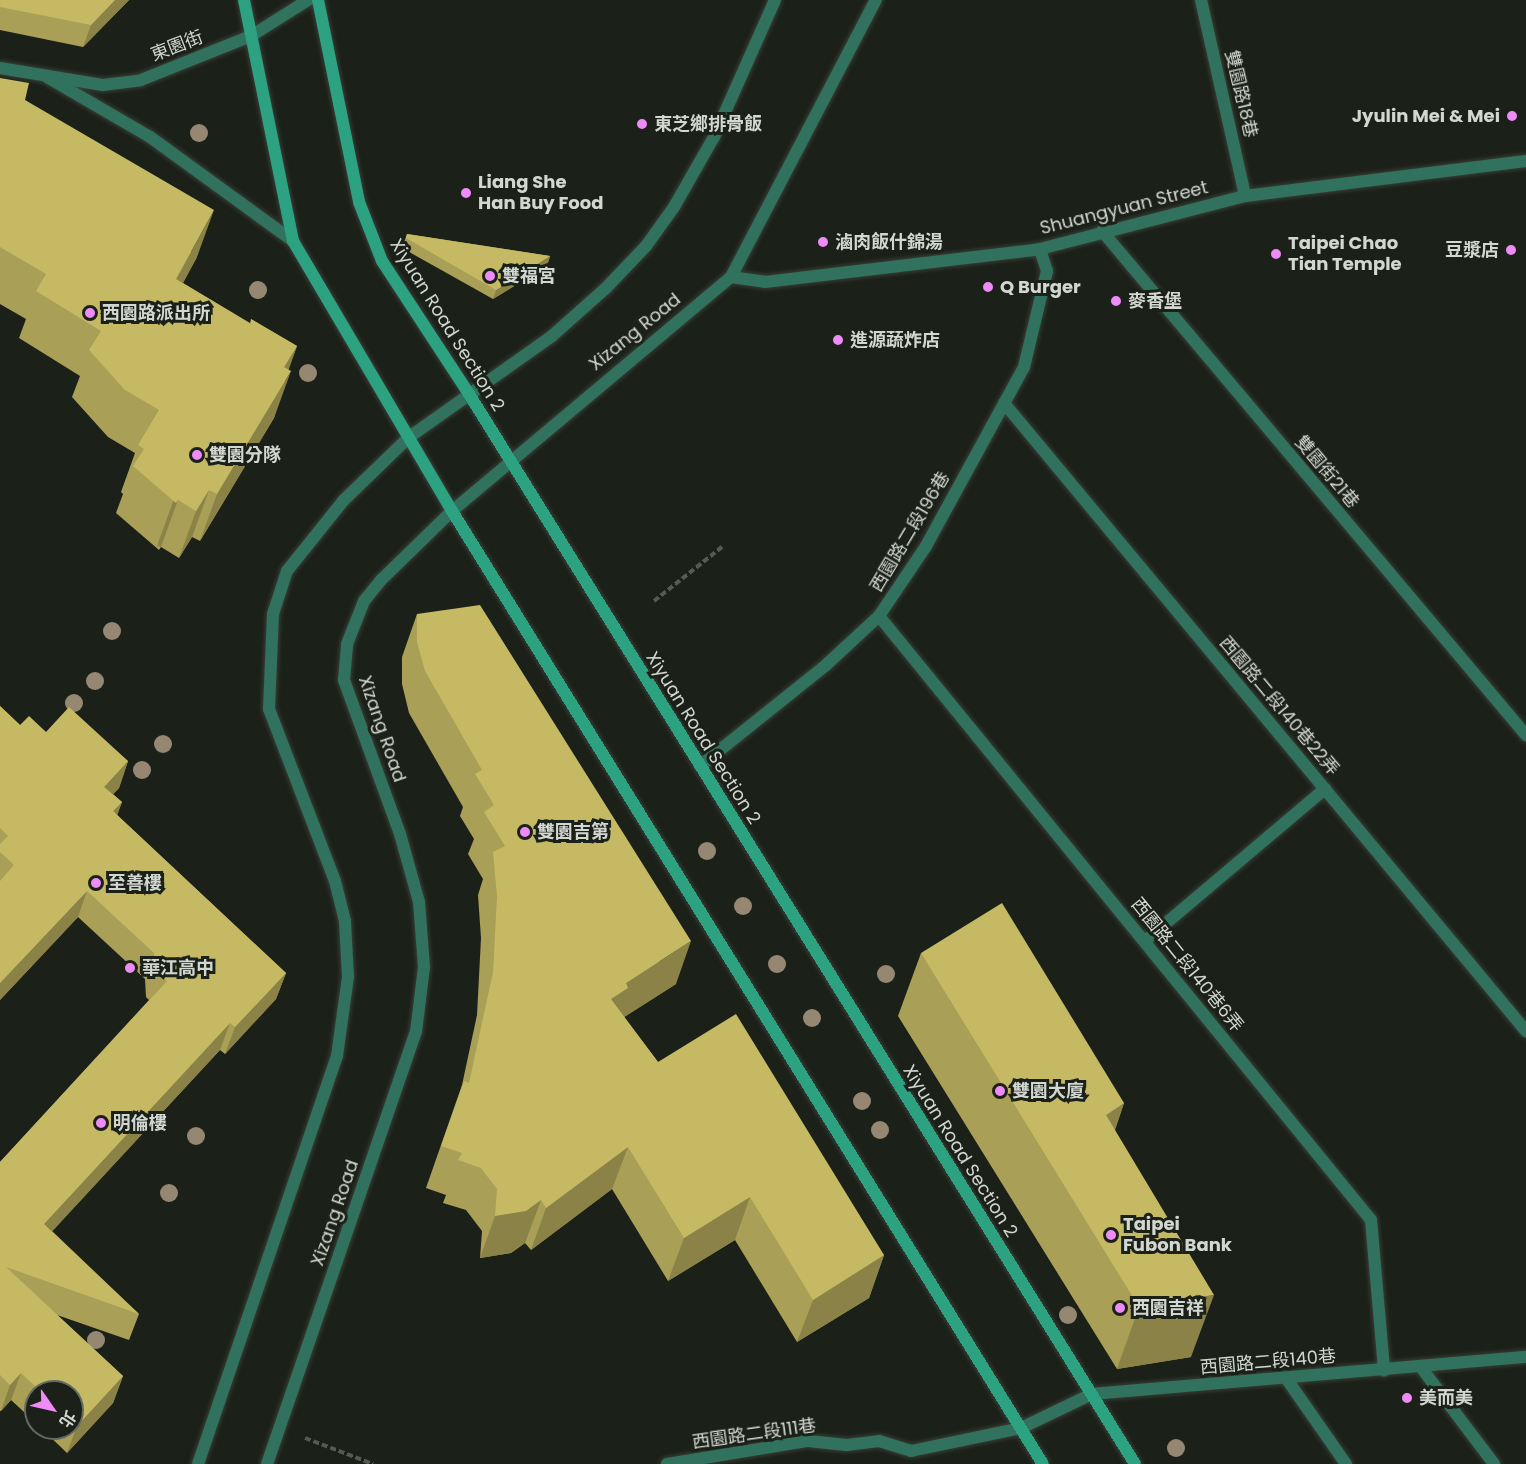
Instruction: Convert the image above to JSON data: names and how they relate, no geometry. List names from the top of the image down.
{
  "streets": {
    "main road": ["Xiyuan Road Section 2"],
    "street": [
      "東園街",
      "雙園路18巷",
      "Shuangyuan Street",
      "Xizang Road",
      "雙園街21巷",
      "西園路二段196巷",
      "西園路二段140巷22弄",
      "西園路二段140巷6弄",
      "西園路二段140巷",
      "西園路二段111巷"
    ]
  },
  "crossings": [
    ["雙園路18巷", "Shuangyuan Street"],
    ["Shuangyuan Street", "Xizang Road"],
    ["Shuangyuan Street", "雙園街21巷"],
    ["Shuangyuan Street", "西園路二段196巷"],
    ["Xiyuan Road Section 2", "Xizang Road"],
    ["Xiyuan Road Section 2", "西園路二段196巷"],
    ["Xiyuan Road Section 2", "西園路二段140巷"],
    ["西園路二段196巷", "西園路二段140巷22弄"],
    ["西園路二段196巷", "西園路二段140巷6弄"],
    ["西園路二段140巷6弄", "西園路二段140巷"],
    ["西園路二段140巷", "西園路二段111巷"]
  ],
  "places": [
    "Jyulin Mei & Mei",
    "東芝鄉排骨飯",
    "Liang She Han Buy Food",
    "滷肉飯什錦湯",
    "豆漿店",
    "Taipei Chao Tian Temple",
    "雙福宮",
    "Q Burger",
    "麥香堡",
    "西園路派出所",
    "進源蔬炸店",
    "雙園分隊",
    "雙園吉第",
    "至善樓",
    "華江高中",
    "雙園大廈",
    "明倫樓",
    "Taipei Fubon Bank",
    "西園吉祥",
    "美而美"
  ],
  "north": "bottom right"
}
